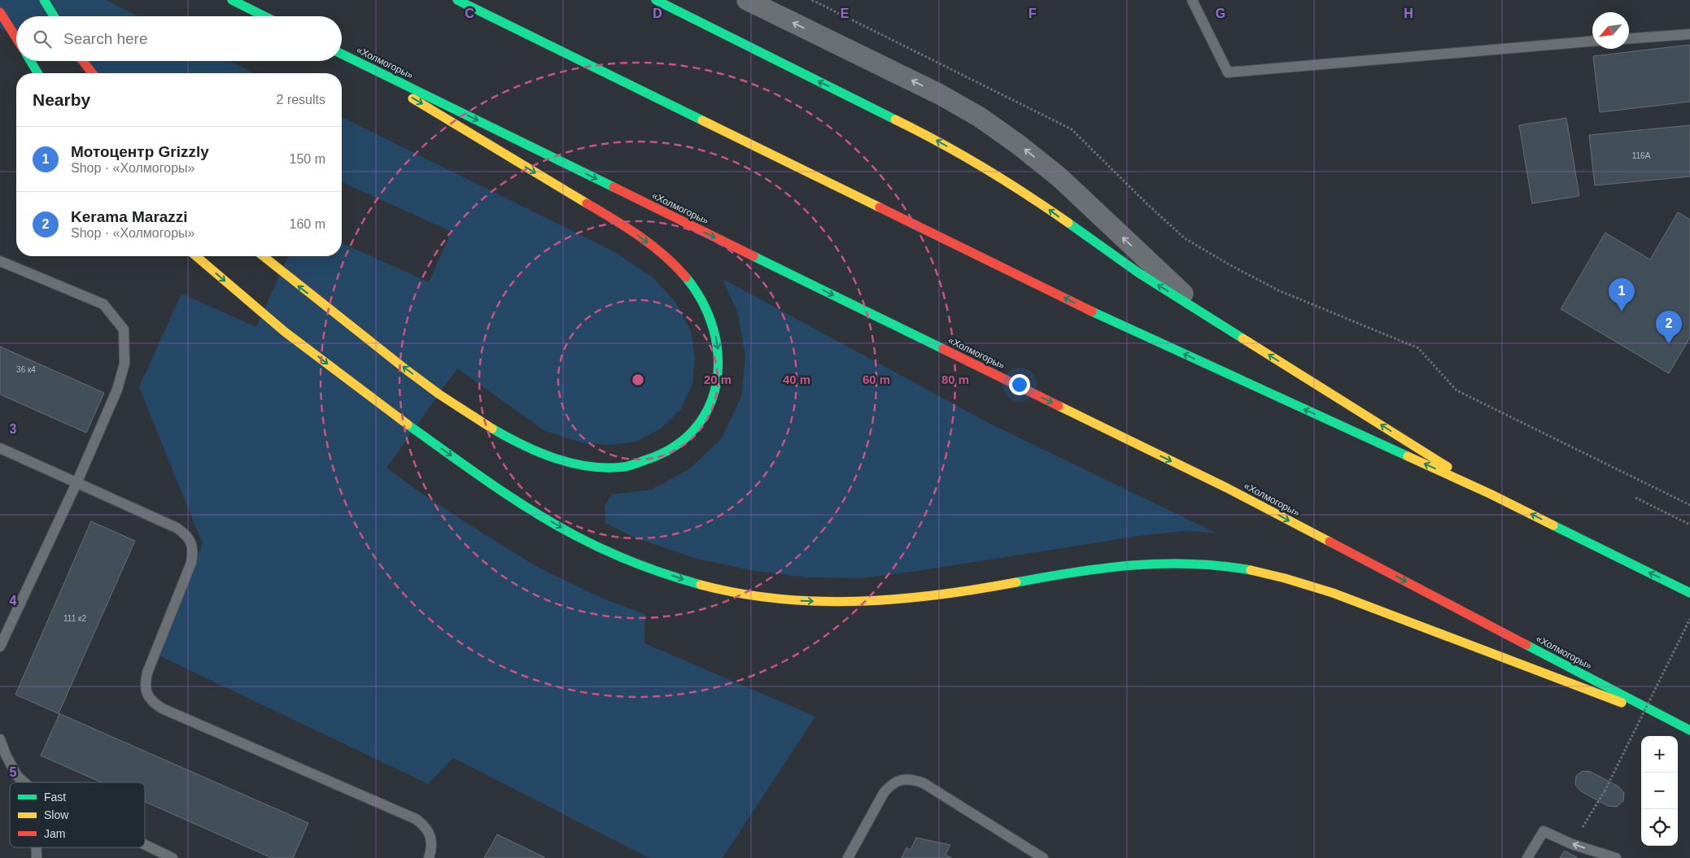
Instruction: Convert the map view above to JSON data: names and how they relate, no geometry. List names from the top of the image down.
{
  "streets": {
    "main road": ["«Холмогоры»"]
  },
  "house_numbers": ["116А", "36 к4", "111 к2"],
  "legend": ["Fast", "Slow", "Jam"],
  "north": "bottom left",
  "page": {
    "search": "Search here",
    "heading": ["Nearby", "2 results"],
    "list": [
      {
        "mark": "1",
        "name": "Мотоцентр Grizzly",
        "note": "Shop · «Холмогоры»",
        "value": "150 m"
      },
      {
        "mark": "2",
        "name": "Kerama Marazzi",
        "note": "Shop · «Холмогоры»",
        "value": "160 m"
      }
    ],
    "pins": ["1", "2"],
    "map_buttons": ["+", "−"]
  },
  "grid": {
    "columns": [
      "C",
      "D",
      "E",
      "F",
      "G",
      "H"
    ],
    "rows": ["3", "4", "5"]
  },
  "rings": [
    "20 m",
    "40 m",
    "60 m",
    "80 m"
  ]
}
